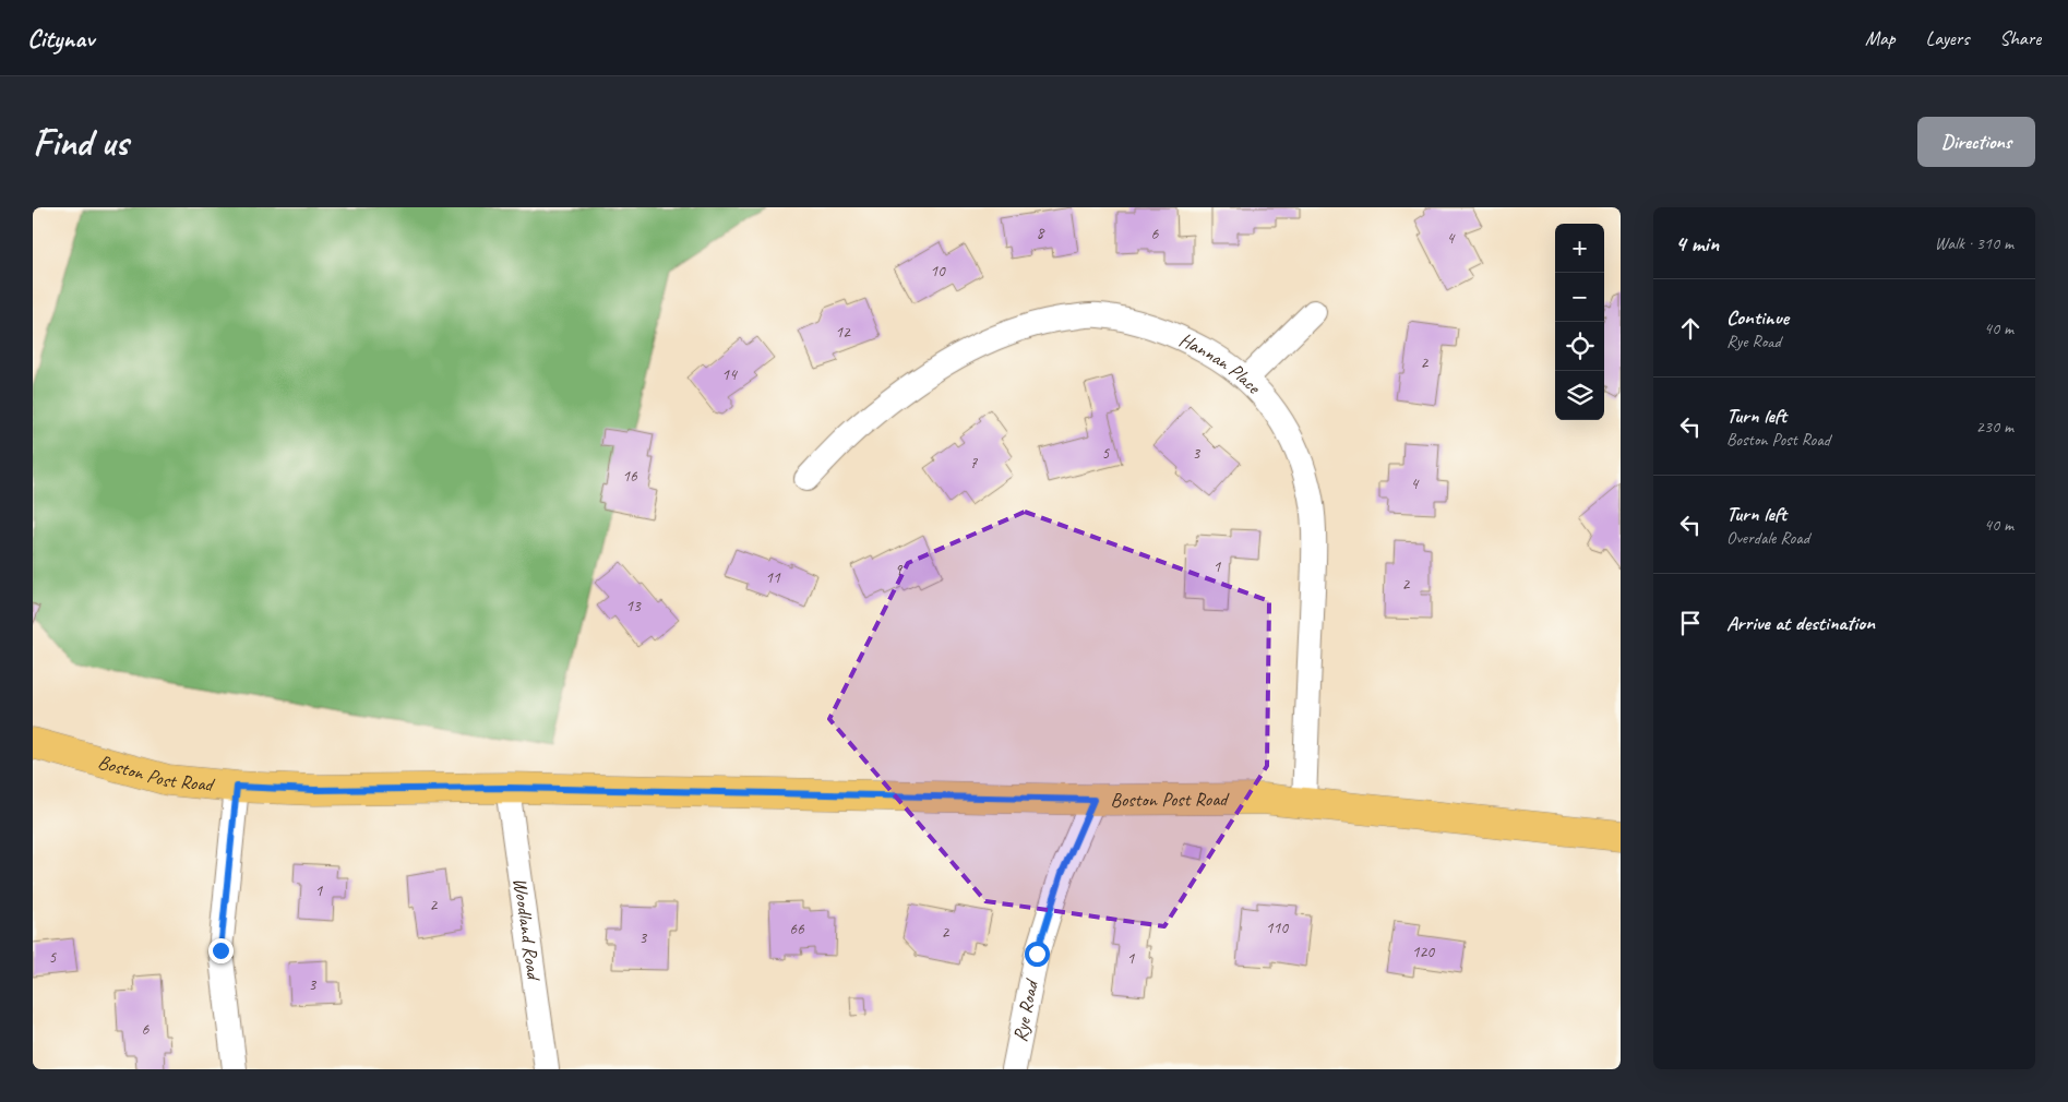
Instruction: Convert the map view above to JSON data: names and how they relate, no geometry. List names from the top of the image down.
{
  "streets": {
    "main road": ["Boston Post Road"],
    "street": ["Hannan Place", "Woodland Road", "Rye Road"]
  },
  "crossings": [
    ["Hannan Place", "Boston Post Road"],
    ["Boston Post Road", "Woodland Road"],
    ["Boston Post Road", "Rye Road"]
  ],
  "house_numbers": [
    "8",
    "6",
    "4",
    "10",
    "12",
    "2",
    "14",
    "5",
    "3",
    "7",
    "16",
    "4",
    "1",
    "9",
    "11",
    "2",
    "13",
    "1",
    "2",
    "110",
    "66",
    "2",
    "3",
    "120",
    "5",
    "1",
    "3",
    "6"
  ],
  "page": {
    "header": "Citynav",
    "nav": ["Map", "Layers", "Share"],
    "buttons": "Directions",
    "title": "Find us",
    "heading": ["4 min", "Walk · 310 m"],
    "map_buttons": ["+", "−"],
    "list": [
      ["Continue", "Rye Road", "40 m"],
      ["Turn left", "Boston Post Road", "230 m"],
      ["Turn left", "Overdale Road", "40 m"],
      "Arrive at destination"
    ]
  }
}
